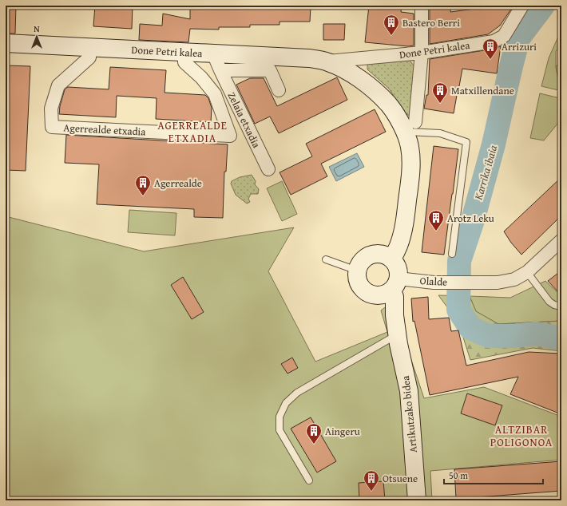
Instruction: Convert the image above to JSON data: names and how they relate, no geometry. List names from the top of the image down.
{
  "streets": {
    "street": [
      "Done Petri kalea",
      "Zelaia etxadia",
      "Agerrealde etxadia",
      "Olalde",
      "Artikutzako bidea"
    ]
  },
  "crossings": [
    ["Done Petri kalea", "Zelaia etxadia"],
    ["Done Petri kalea", "Agerrealde etxadia"],
    ["Olalde", "Artikutzako bidea"]
  ],
  "districts": ["AGERREALDE ETXADIA", "ALTZIBAR POLIGONOA"],
  "water": ["Karrika ibaia"],
  "places": {
    "building": [
      "Bastero Berri",
      "Arrizuri",
      "Matxillendane",
      "Agerrealde",
      "Arotz Leku",
      "Aingeru",
      "Otsuene"
    ]
  },
  "scale_bar": "50 m",
  "north": "top"
}
